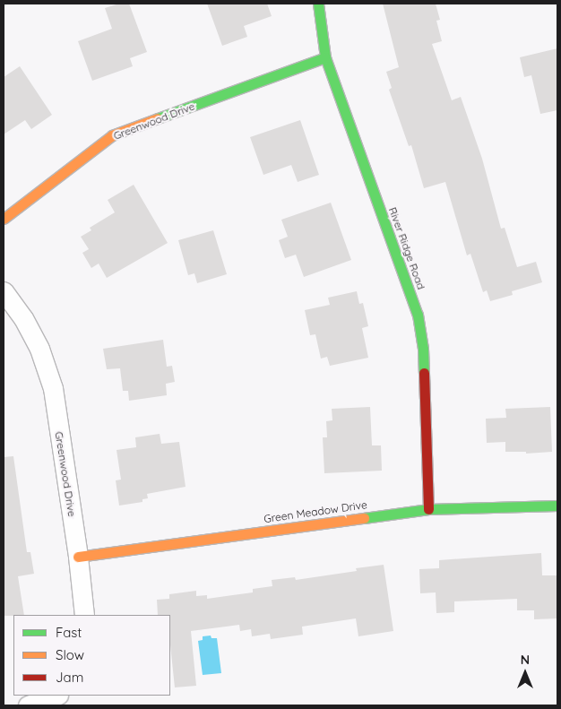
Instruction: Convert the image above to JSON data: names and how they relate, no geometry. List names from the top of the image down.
{
  "streets": {
    "street": ["Greenwood Drive", "River Ridge Road", "Green Meadow Drive"]
  },
  "crossings": [
    ["Greenwood Drive", "River Ridge Road"],
    ["Greenwood Drive", "Green Meadow Drive"],
    ["River Ridge Road", "Green Meadow Drive"]
  ],
  "legend": ["Fast", "Slow", "Jam"],
  "north": "top"
}
